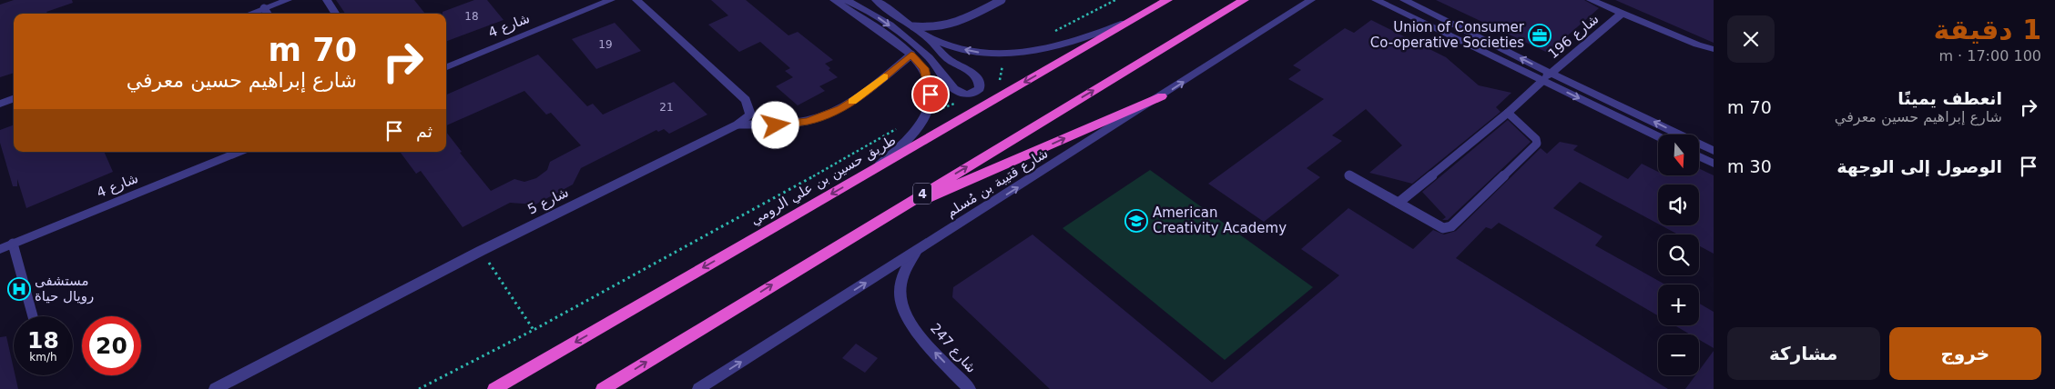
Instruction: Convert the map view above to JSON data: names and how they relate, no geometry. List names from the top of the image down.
{
  "streets": {
    "highway": ["طريق حسين بن علي الرومي", "4"],
    "street": [
      "شارع 4",
      "شارع 196",
      "شارع قتيبة بن مُسلم",
      "شارع 5",
      "شارع 247"
    ]
  },
  "crossings": [
    ["شارع قتيبة بن مُسلم", "شارع 247"]
  ],
  "one_way": ["شارع قتيبة بن مُسلم", "شارع 247"],
  "places": {
    "office": ["Union of Consumer Co-operative Societies"],
    "school or university": ["American Creativity Academy"],
    "hospital": ["مستشفى رويال حياة"]
  },
  "house_numbers": ["18", "19", "21"],
  "north": "bottom",
  "page": {
    "heading": ["1 دقيقة", "100 m · 17:00"],
    "turn": ["70 m", "شارع إبراهيم حسين معرفي"],
    "list": [
      {
        "name": "انعطف يمينًا",
        "note": "شارع إبراهيم حسين معرفي",
        "value": "70 m"
      },
      {
        "name": "الوصول إلى الوجهة",
        "value": "30 m"
      }
    ],
    "then": "ثم",
    "map_buttons": ["+", "−"],
    "speed": "18 km/h",
    "limit": "20",
    "buttons": ["خروج", "مشاركة"]
  }
}
